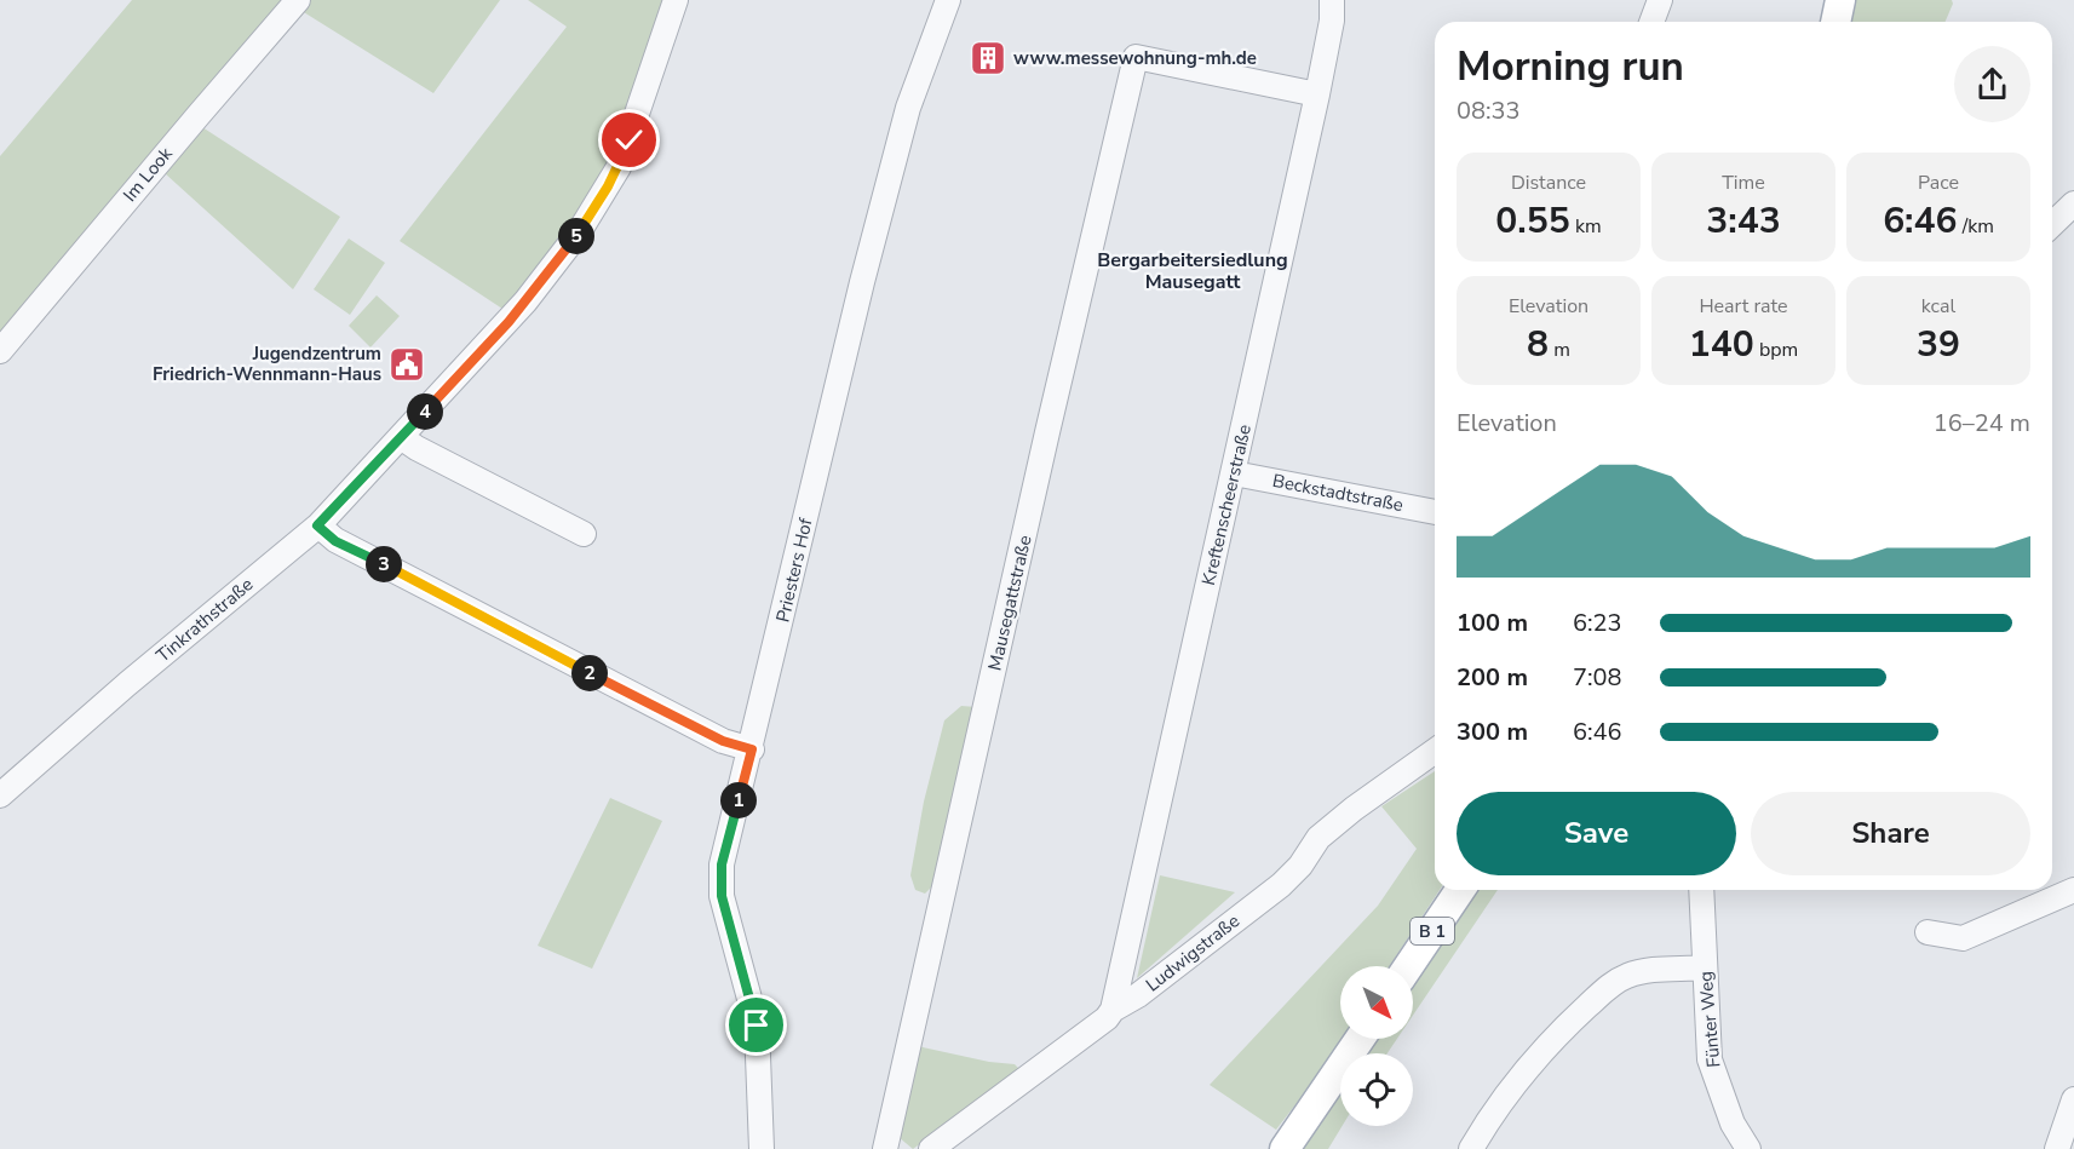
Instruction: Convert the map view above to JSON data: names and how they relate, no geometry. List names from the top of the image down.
{
  "streets": {
    "main road": ["B 1"],
    "street": [
      "Im Look",
      "Beckstadtstraße",
      "Kreftenscheerstraße",
      "Priesters Hof",
      "Mausegattstraße",
      "Tinkrathstraße",
      "Ludwigstraße",
      "Fünter Weg"
    ]
  },
  "crossings": [
    ["Beckstadtstraße", "Kreftenscheerstraße"],
    ["Kreftenscheerstraße", "Mausegattstraße"],
    ["Kreftenscheerstraße", "Ludwigstraße"]
  ],
  "districts": ["Bergarbeitersiedlung Mausegatt"],
  "places": {
    "building": ["www.messewohnung-mh.de"],
    "public building": ["Jugendzentrum Friedrich-Wennmann-Haus"]
  },
  "north": "bottom right",
  "page": {
    "heading": ["Morning run", "08:33"],
    "stats": [
      ["Distance", "0.55 km"],
      ["Time", "3:43"],
      ["Pace", "6:46 /km"],
      ["Elevation", "8 m"],
      ["Heart rate", "140 bpm"],
      ["kcal", "39"]
    ],
    "pins": [
      "5",
      "4",
      "3",
      "2",
      "1"
    ],
    "chart": ["Elevation", "16–24 m"],
    "list": [
      {
        "name": "100 m",
        "note": "6:23"
      },
      {
        "name": "200 m",
        "note": "7:08"
      },
      {
        "name": "300 m",
        "note": "6:46"
      }
    ],
    "buttons": ["Save", "Share"]
  }
}
